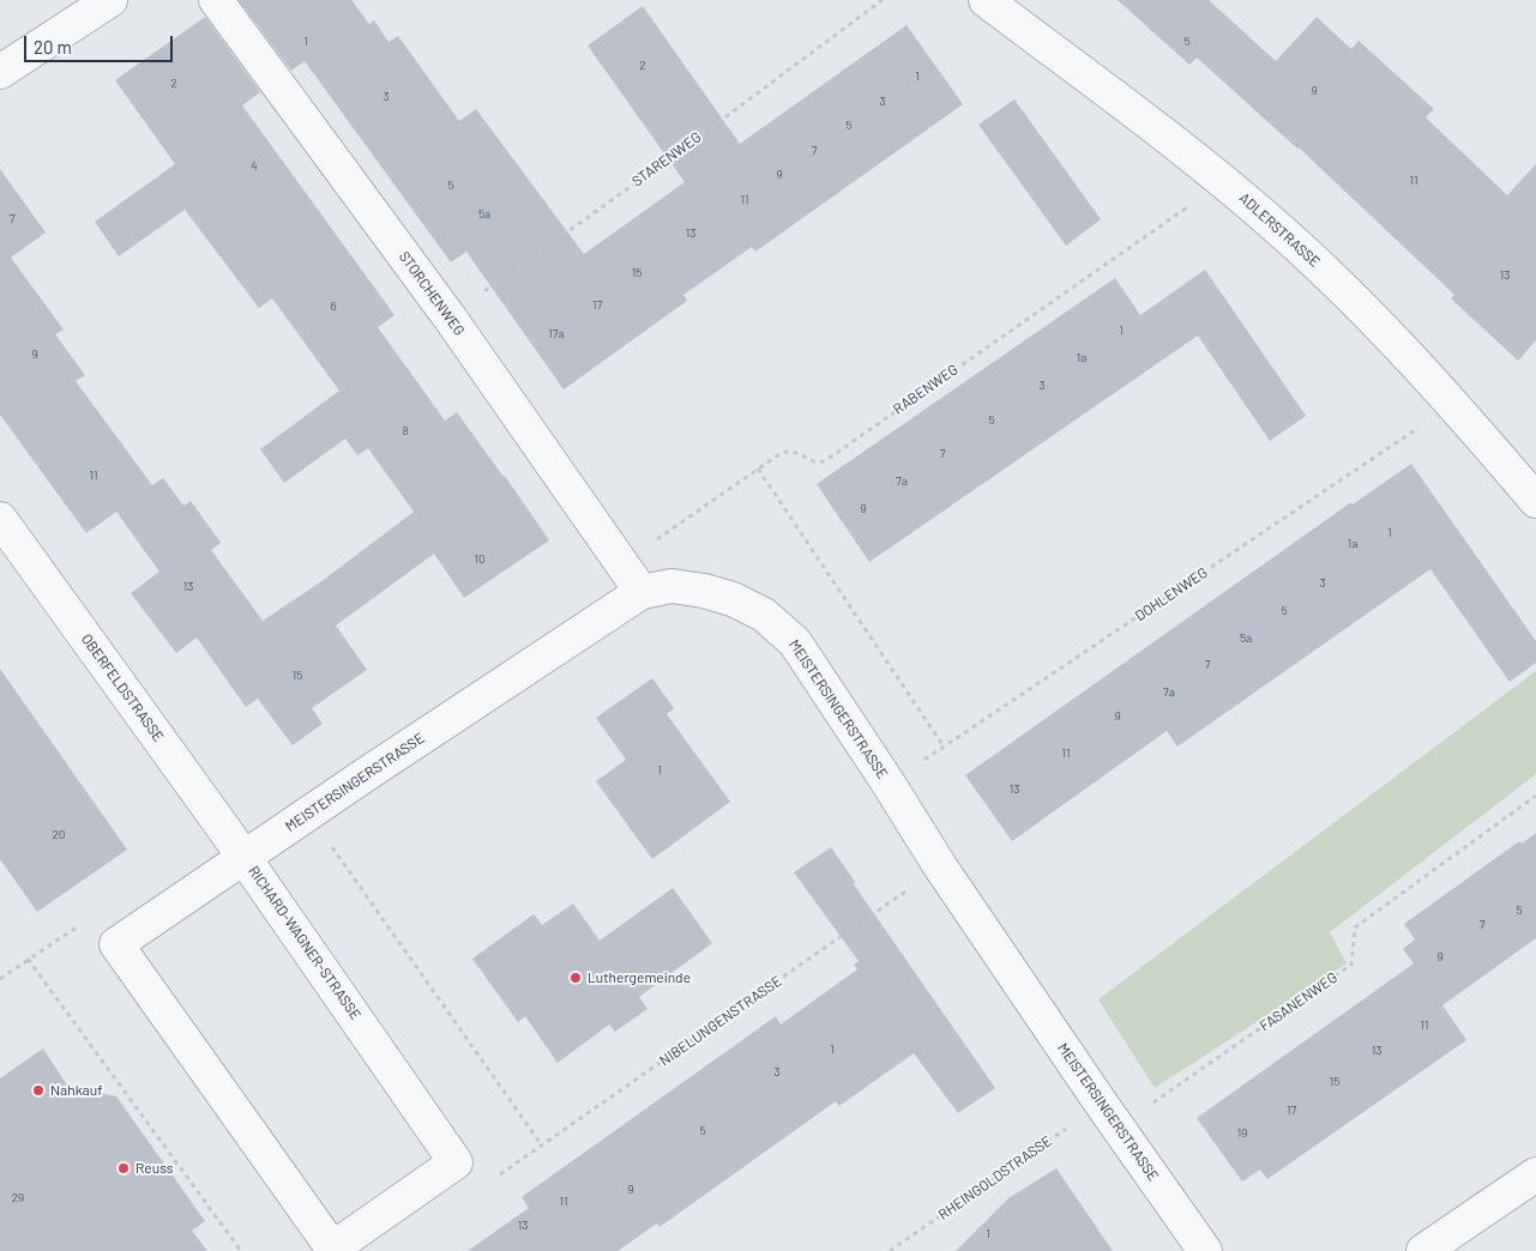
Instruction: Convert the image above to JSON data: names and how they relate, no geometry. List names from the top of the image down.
{
  "streets": {
    "street": [
      "ADLERSTRASSE",
      "STORCHENWEG",
      "OBERFELDSTRASSE",
      "MEISTERSINGERSTRASSE",
      "RICHARD-WAGNER-STRASSE"
    ],
    "path": [
      "STARENWEG",
      "RABENWEG",
      "DOHLENWEG",
      "FASANENWEG",
      "NIBELUNGENSTRASSE",
      "RHEINGOLDSTRASSE"
    ]
  },
  "crossings": [
    ["STARENWEG", "STORCHENWEG"],
    ["ADLERSTRASSE", "RABENWEG"],
    ["ADLERSTRASSE", "DOHLENWEG"],
    ["STORCHENWEG", "RABENWEG"],
    ["STORCHENWEG", "MEISTERSINGERSTRASSE"],
    ["DOHLENWEG", "MEISTERSINGERSTRASSE"],
    ["OBERFELDSTRASSE", "MEISTERSINGERSTRASSE"],
    ["OBERFELDSTRASSE", "RICHARD-WAGNER-STRASSE"],
    ["MEISTERSINGERSTRASSE", "RICHARD-WAGNER-STRASSE"],
    ["MEISTERSINGERSTRASSE", "FASANENWEG"],
    ["MEISTERSINGERSTRASSE", "NIBELUNGENSTRASSE"],
    ["MEISTERSINGERSTRASSE", "RHEINGOLDSTRASSE"],
    ["FASANENWEG", "RHEINGOLDSTRASSE"]
  ],
  "places": ["Luthergemeinde", "Nahkauf", "Reuss"],
  "house_numbers": [
    "1",
    "5",
    "2",
    "1",
    "2",
    "9",
    "3",
    "3",
    "5",
    "7",
    "4",
    "9",
    "11",
    "5",
    "11",
    "5a",
    "7",
    "13",
    "15",
    "13",
    "17",
    "6",
    "1",
    "17a",
    "9",
    "1a",
    "3",
    "5",
    "8",
    "7",
    "11",
    "7a",
    "9",
    "1",
    "1a",
    "10",
    "3",
    "13",
    "5",
    "5a",
    "7",
    "15",
    "7a",
    "9",
    "11",
    "1",
    "13",
    "20",
    "5",
    "7",
    "9",
    "11",
    "1",
    "13",
    "3",
    "15",
    "17",
    "5",
    "19",
    "9",
    "29",
    "11",
    "13",
    "1"
  ],
  "scale_bar": "20 m"
}
